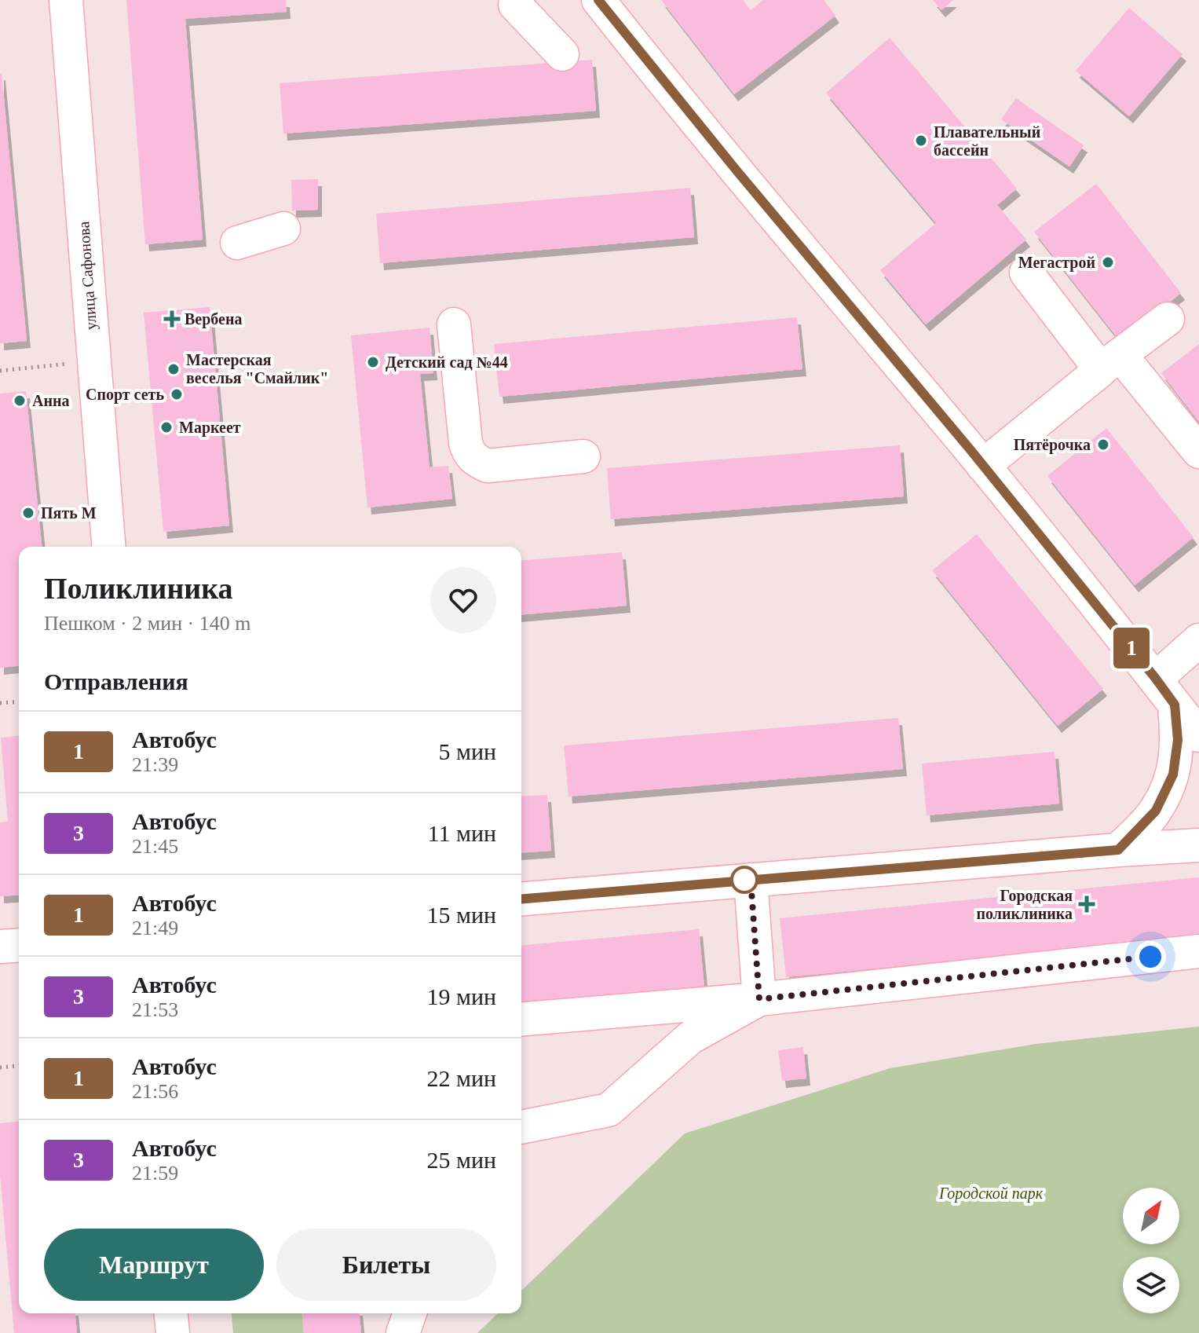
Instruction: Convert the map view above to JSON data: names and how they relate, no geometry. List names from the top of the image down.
{
  "streets": {
    "street": ["улица Сафонова"]
  },
  "parks": ["Городской парк"],
  "places": {
    "other": [
      "Плавательный бассейн",
      "Мегастрой",
      "Детский сад №44",
      "Мастерская веселья \"Смайлик\"",
      "Спорт сеть",
      "Анна",
      "Маркеет",
      "Пятёрочка",
      "Пять М"
    ],
    "health": ["Вербена", "Городская поликлиника"]
  },
  "lines": ["bus line 1"],
  "north": "top right",
  "page": {
    "on_map": "1",
    "heading": [
      ["Поликлиника", "Пешком · 2 мин · 140 m"],
      "Отправления"
    ],
    "list": [
      {
        "mark": "1",
        "name": "Автобус",
        "note": "21:39",
        "value": "5 мин"
      },
      {
        "mark": "3",
        "name": "Автобус",
        "note": "21:45",
        "value": "11 мин"
      },
      {
        "mark": "1",
        "name": "Автобус",
        "note": "21:49",
        "value": "15 мин"
      },
      {
        "mark": "3",
        "name": "Автобус",
        "note": "21:53",
        "value": "19 мин"
      },
      {
        "mark": "1",
        "name": "Автобус",
        "note": "21:56",
        "value": "22 мин"
      },
      {
        "mark": "3",
        "name": "Автобус",
        "note": "21:59",
        "value": "25 мин"
      }
    ],
    "buttons": ["Маршрут", "Билеты"]
  }
}
